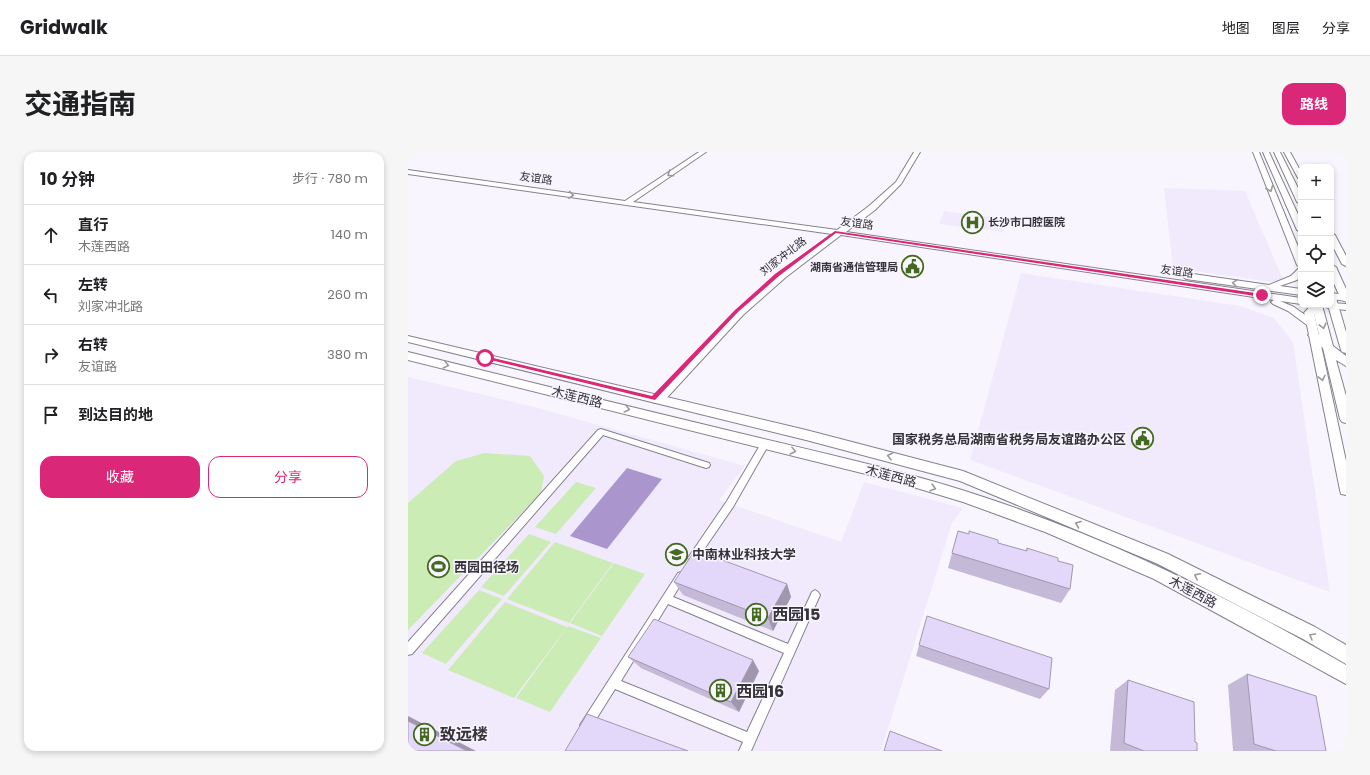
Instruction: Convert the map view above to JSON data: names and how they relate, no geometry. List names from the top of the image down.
{
  "streets": {
    "main road": ["友谊路", "刘家冲北路", "木莲西路"]
  },
  "crossings": [
    ["友谊路", "刘家冲北路"],
    ["刘家冲北路", "木莲西路"]
  ],
  "places": {
    "hospital": ["长沙市口腔医院"],
    "public building": ["湖南省通信管理局", "国家税务总局湖南省税务局友谊路办公区"],
    "school or university": ["中南林业科技大学"],
    "sports": ["西园田径场"],
    "building": ["西园15", "西园16", "致远楼"]
  },
  "page": {
    "header": "Gridwalk",
    "nav": ["地图", "图层", "分享"],
    "title": "交通指南",
    "buttons": [
      "路线",
      ["收藏", "分享"]
    ],
    "heading": ["10 分钟", "步行 · 780 m"],
    "map_buttons": ["+", "−"],
    "list": [
      ["直行", "木莲西路", "140 m"],
      ["左转", "刘家冲北路", "260 m"],
      ["右转", "友谊路", "380 m"],
      "到达目的地"
    ]
  }
}
